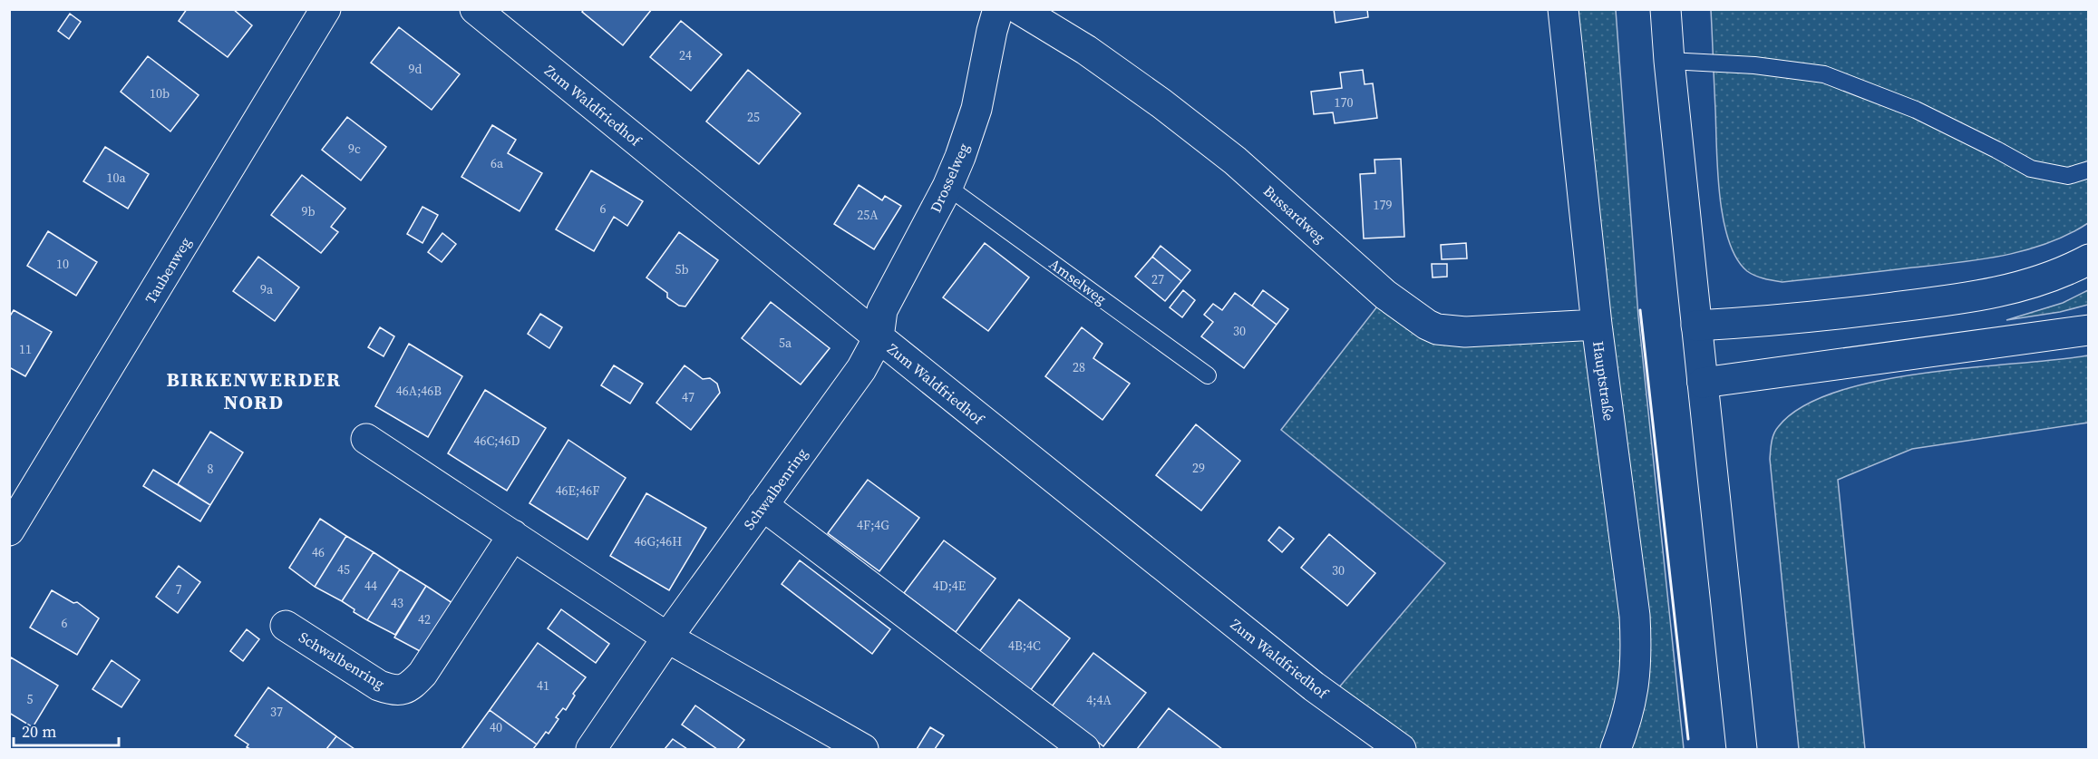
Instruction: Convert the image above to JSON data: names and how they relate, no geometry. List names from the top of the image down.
{
  "streets": {
    "main road": [
      "Zum Waldfriedhof",
      "Drosselweg",
      "Bussardweg",
      "Taubenweg",
      "Hauptstraße",
      "Schwalbenring"
    ],
    "lane": ["Amselweg"]
  },
  "crossings": [
    ["Zum Waldfriedhof", "Drosselweg"],
    ["Zum Waldfriedhof", "Schwalbenring"],
    ["Drosselweg", "Amselweg"],
    ["Drosselweg", "Schwalbenring"],
    ["Bussardweg", "Hauptstraße"]
  ],
  "districts": ["BIRKENWERDER NORD"],
  "house_numbers": [
    "24",
    "9d",
    "10b",
    "170",
    "25",
    "9c",
    "6a",
    "10a",
    "179",
    "6",
    "9b",
    "25A",
    "10",
    "5b",
    "27",
    "9a",
    "30",
    "5a",
    "11",
    "28",
    "46A;46B",
    "47",
    "46C;46D",
    "29",
    "8",
    "46E;46F",
    "4F;4G",
    "46G;46H",
    "46",
    "45",
    "30",
    "44",
    "4D;4E",
    "7",
    "43",
    "42",
    "6",
    "4B;4C",
    "41",
    "5",
    "4;4A",
    "37",
    "40"
  ],
  "scale_bar": "20 m"
}
